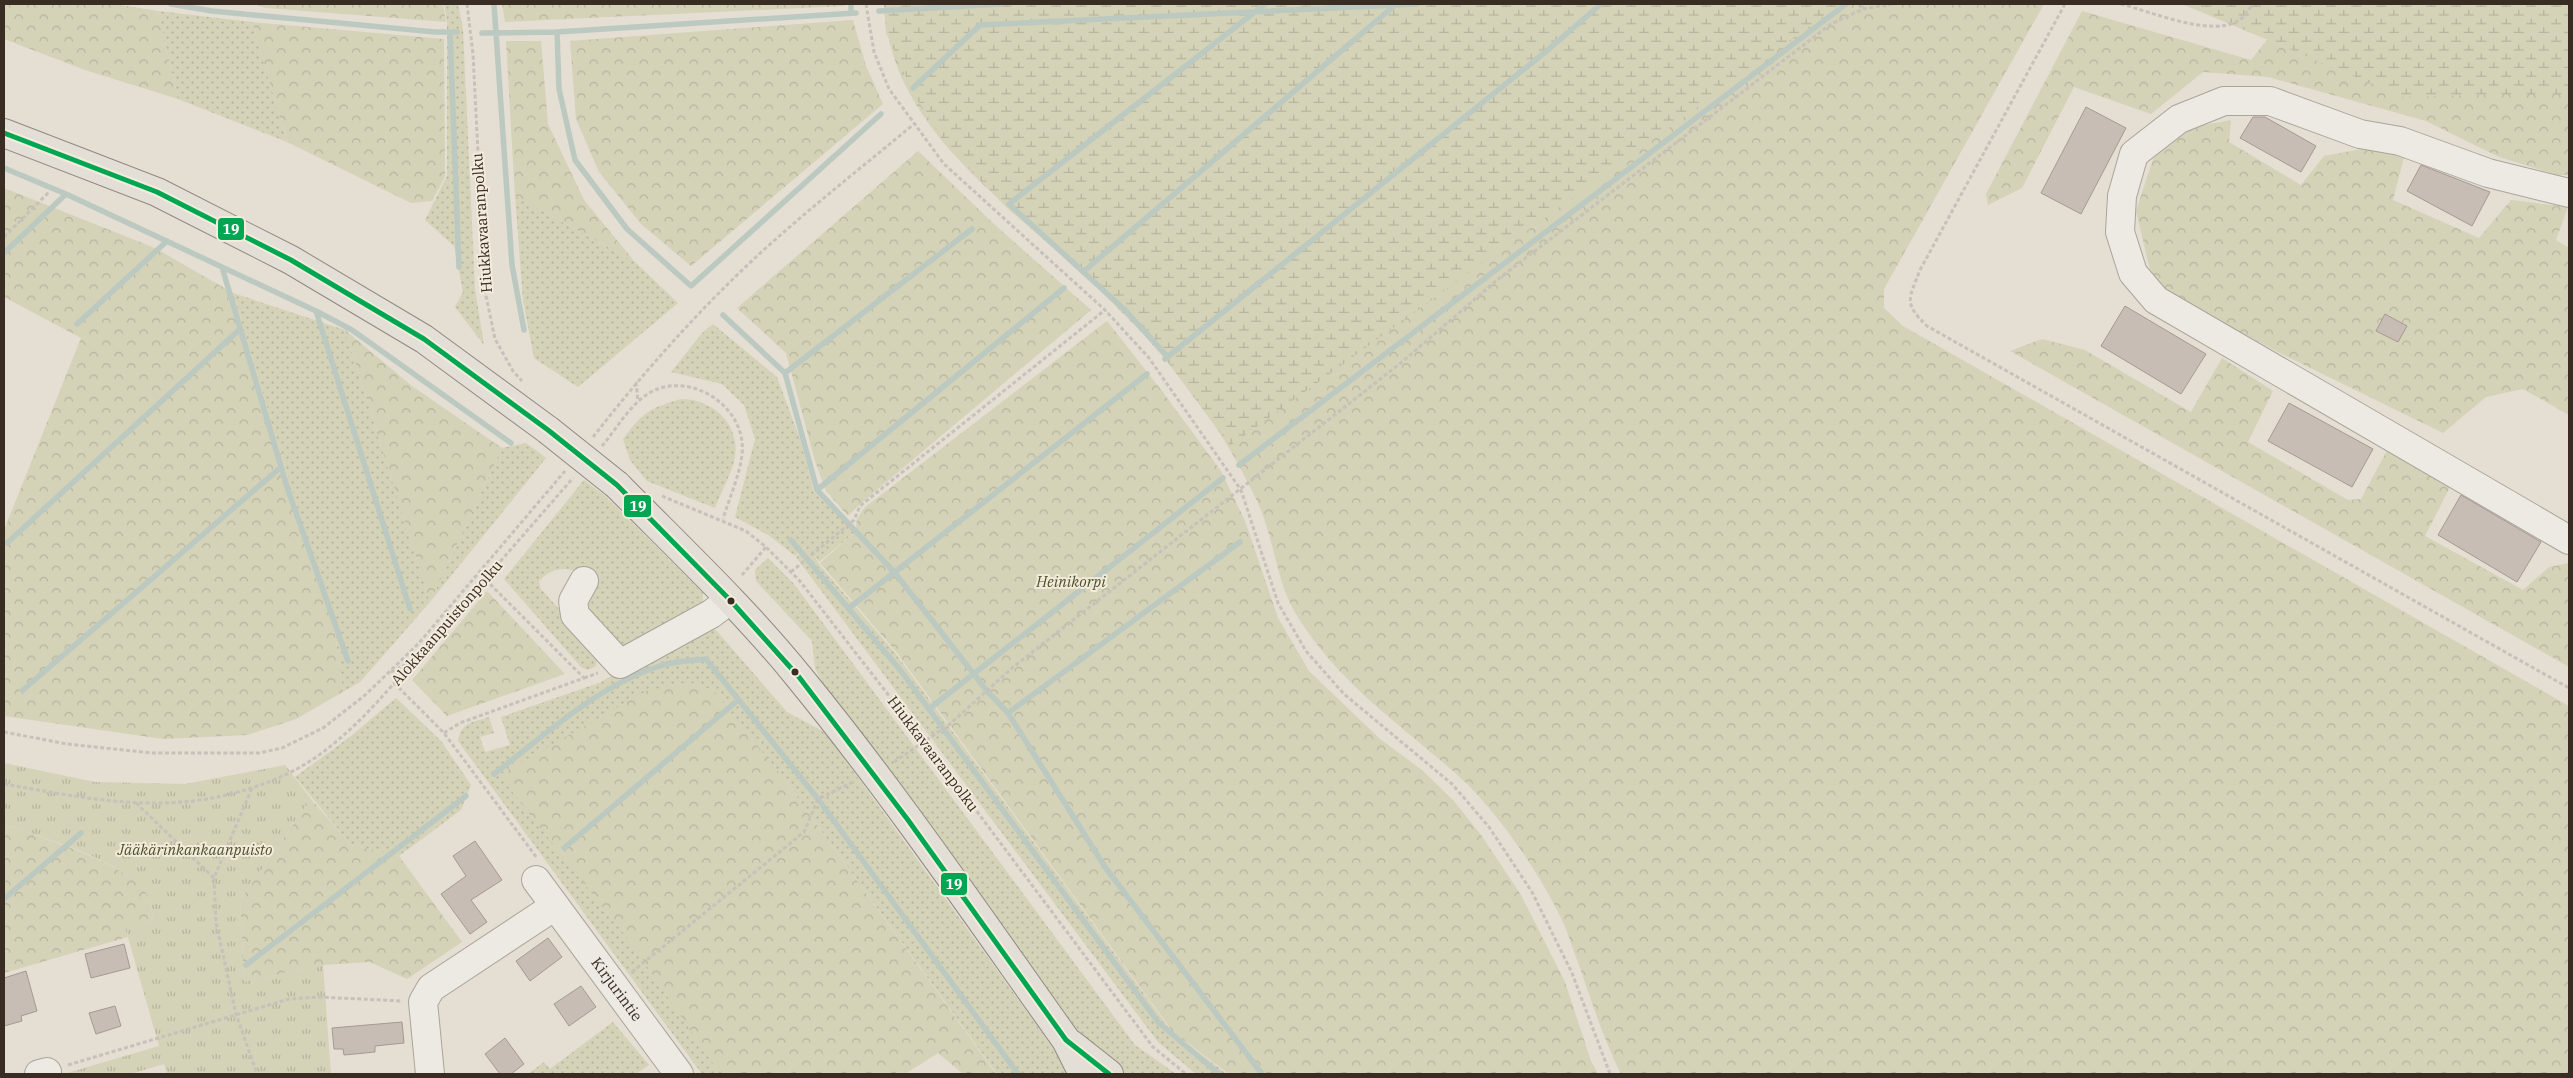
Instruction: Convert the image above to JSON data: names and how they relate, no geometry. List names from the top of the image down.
{
  "streets": {
    "street": ["Kirjurintie"],
    "path": ["Hiukkavaaranpolku", "Alokkaanpuistonpolku"]
  },
  "parks": ["Heinikorpi", "Jääkärinkankaanpuisto"],
  "lines": ["transit line 19"]
}
